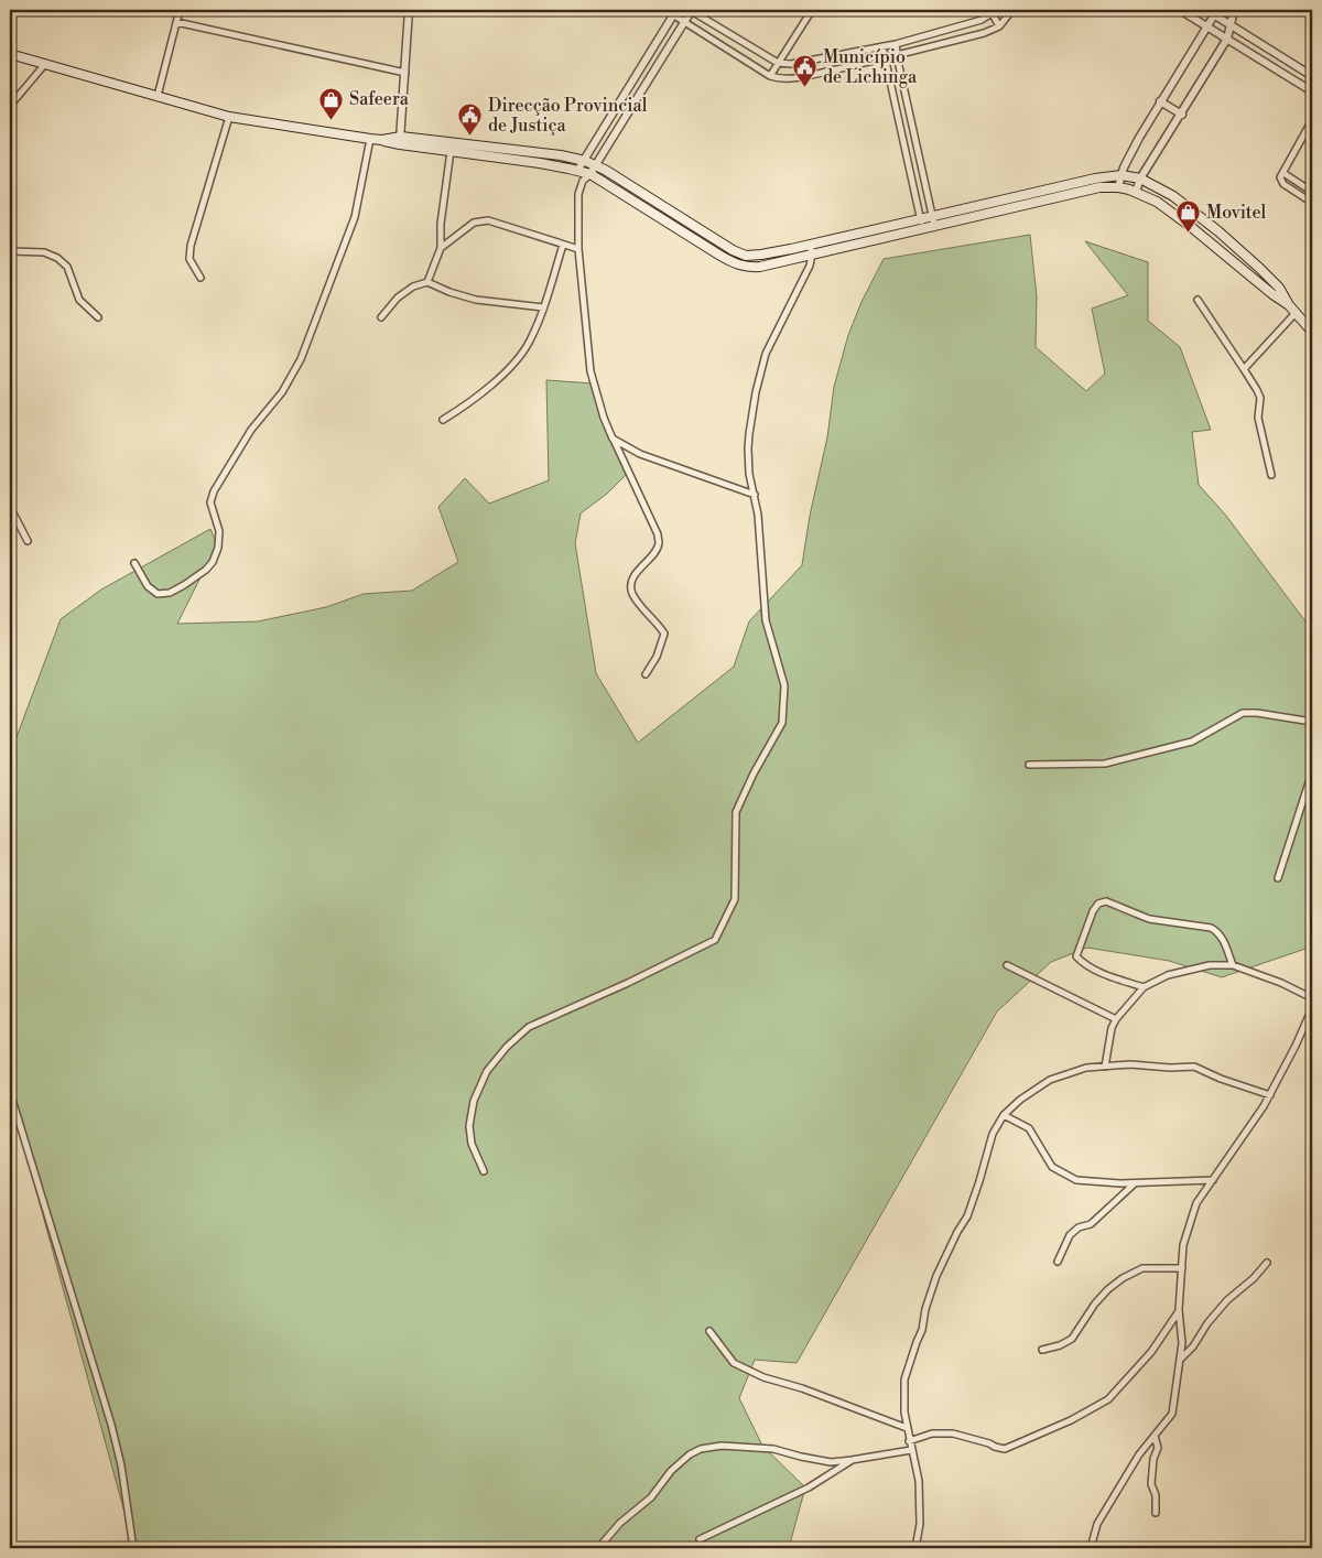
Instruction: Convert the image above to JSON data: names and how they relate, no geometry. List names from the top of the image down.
{
  "places": {
    "public building": ["Município de Lichinga", "Direcção Provincial de Justiça"],
    "shop": ["Safeera", "Movitel"]
  }
}
